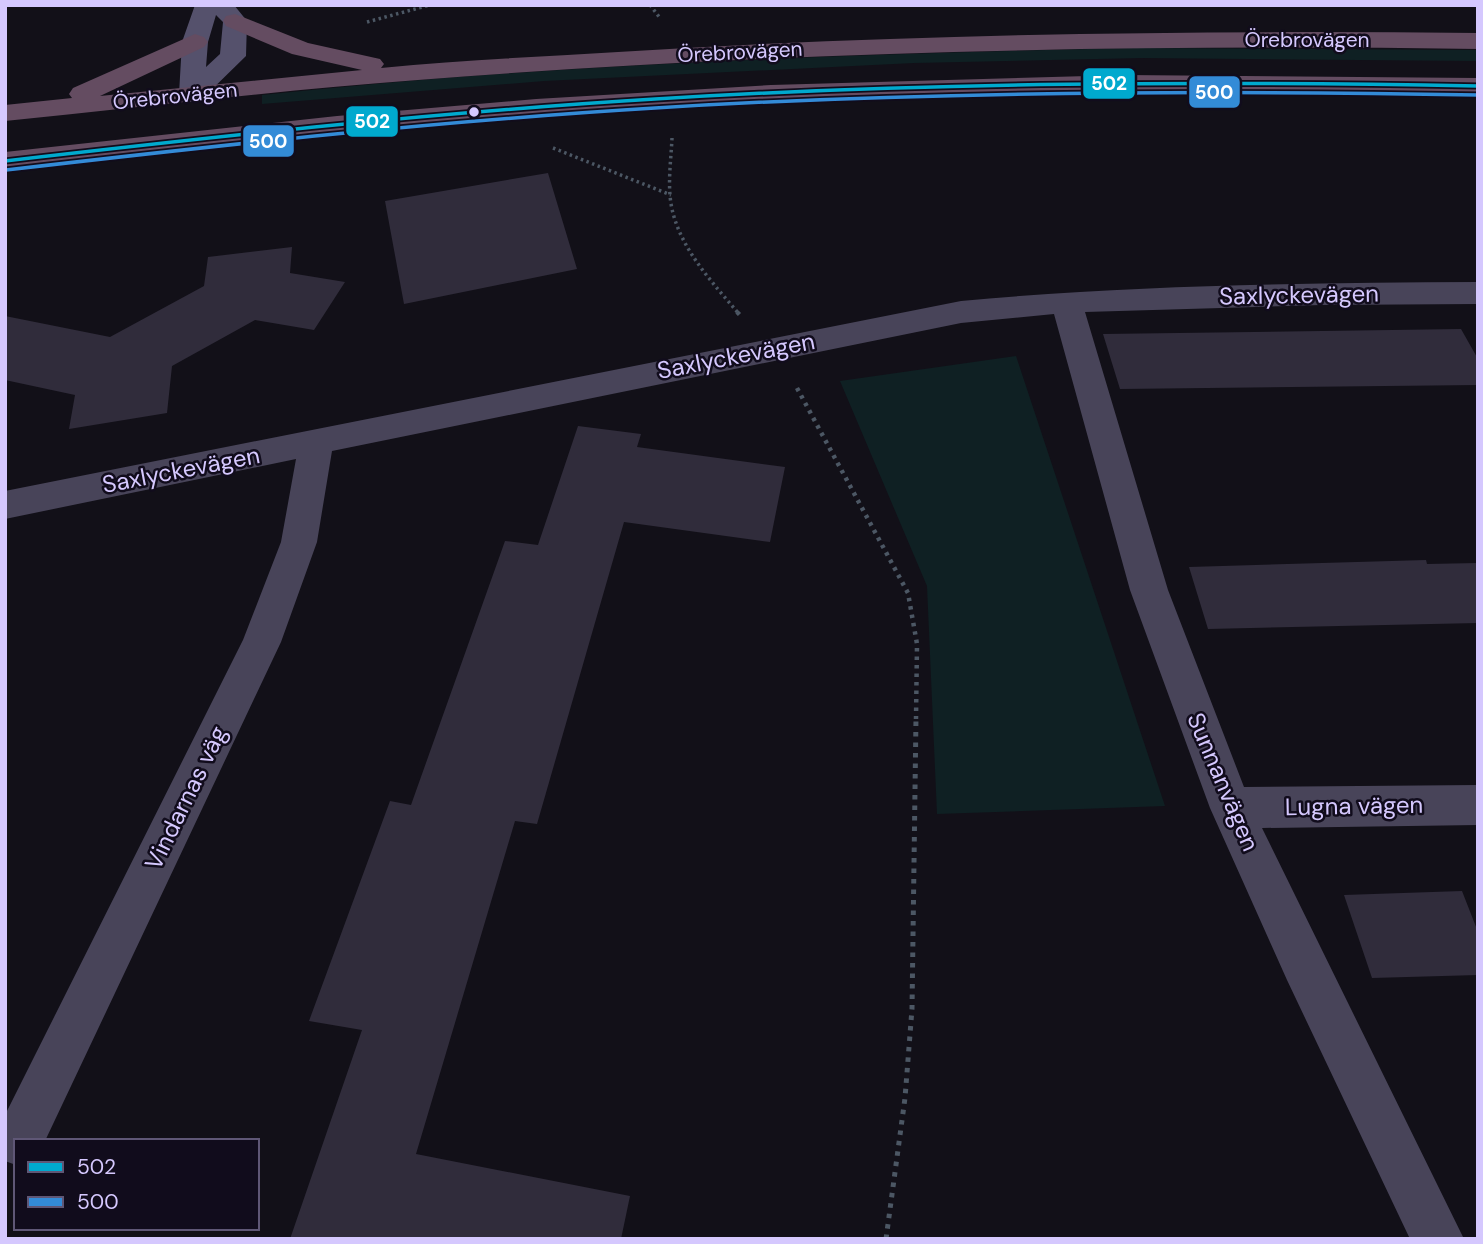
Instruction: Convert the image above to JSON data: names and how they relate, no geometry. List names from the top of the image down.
{
  "streets": {
    "highway": ["Örebrovägen"],
    "street": [
      "Saxlyckevägen",
      "Sunnanvägen",
      "Vindarnas väg",
      "Lugna vägen"
    ]
  },
  "crossings": [
    ["Saxlyckevägen", "Sunnanvägen"],
    ["Saxlyckevägen", "Vindarnas väg"],
    ["Sunnanvägen", "Lugna vägen"]
  ],
  "lines": ["transit line 502", "transit line 500"],
  "legend": ["502", "500"]
}
